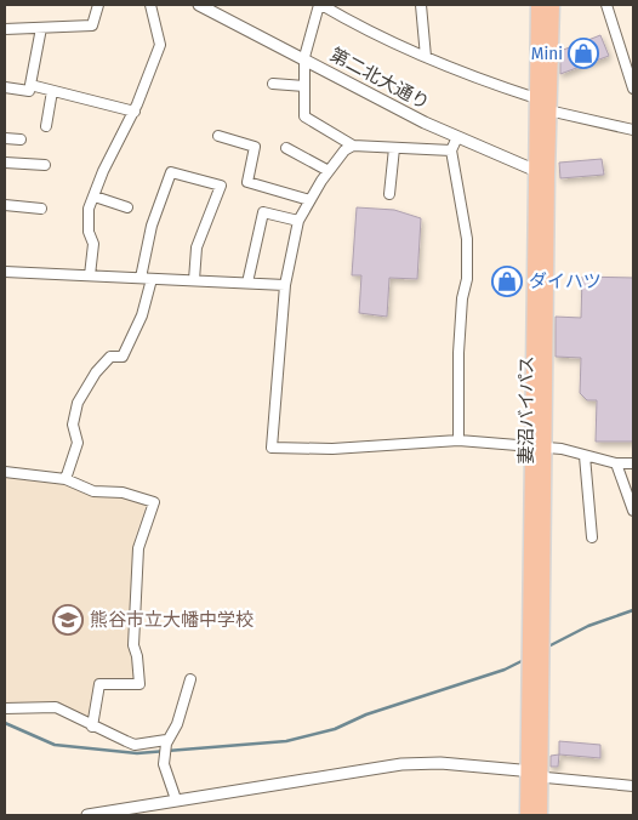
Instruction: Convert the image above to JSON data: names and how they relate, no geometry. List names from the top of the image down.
{
  "streets": {
    "highway": ["妻沼バイパス"],
    "street": ["第二北大通り"]
  },
  "crossings": [
    ["第二北大通り", "妻沼バイパス"]
  ],
  "places": {
    "shop": ["Mini", "ダイハツ"],
    "school or university": ["熊谷市立大幡中学校"]
  }
}
